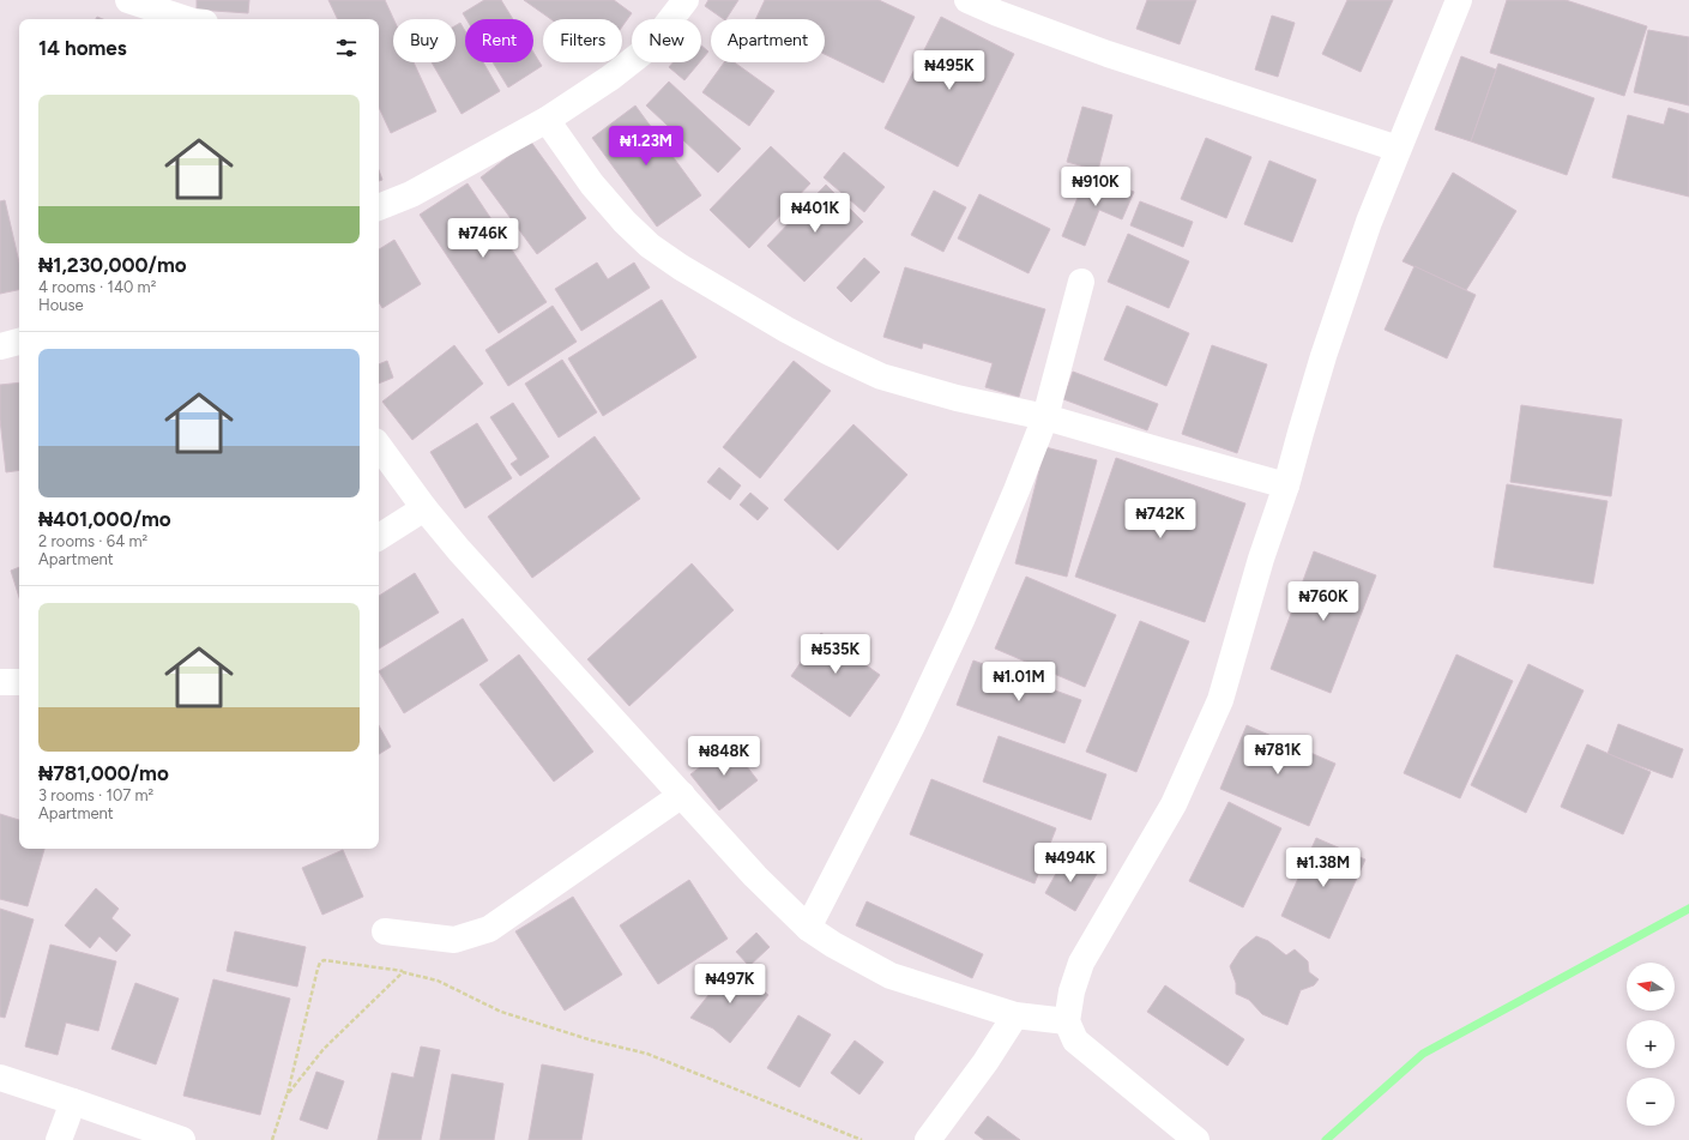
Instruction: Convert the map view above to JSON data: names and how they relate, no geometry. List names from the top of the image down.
{
  "north": "left",
  "page": {
    "chip": [
      "Buy",
      "Rent",
      "Filters",
      "New",
      "Apartment"
    ],
    "heading": "14 homes",
    "price": [
      "₦495K",
      "₦1.23M",
      "₦910K",
      "₦401K",
      "₦746K",
      "₦742K",
      "₦760K",
      "₦535K",
      "₦1.01M",
      "₦781K",
      "₦848K",
      "₦494K",
      "₦1.38M",
      "₦497K"
    ],
    "list": [
      {
        "name": "₦1,230,000/mo",
        "note": "4 rooms · 140 m² · House"
      },
      {
        "name": "₦401,000/mo",
        "note": "2 rooms · 64 m² · Apartment"
      },
      {
        "name": "₦781,000/mo",
        "note": "3 rooms · 107 m² · Apartment"
      }
    ],
    "map_buttons": ["+", "−"]
  }
}
